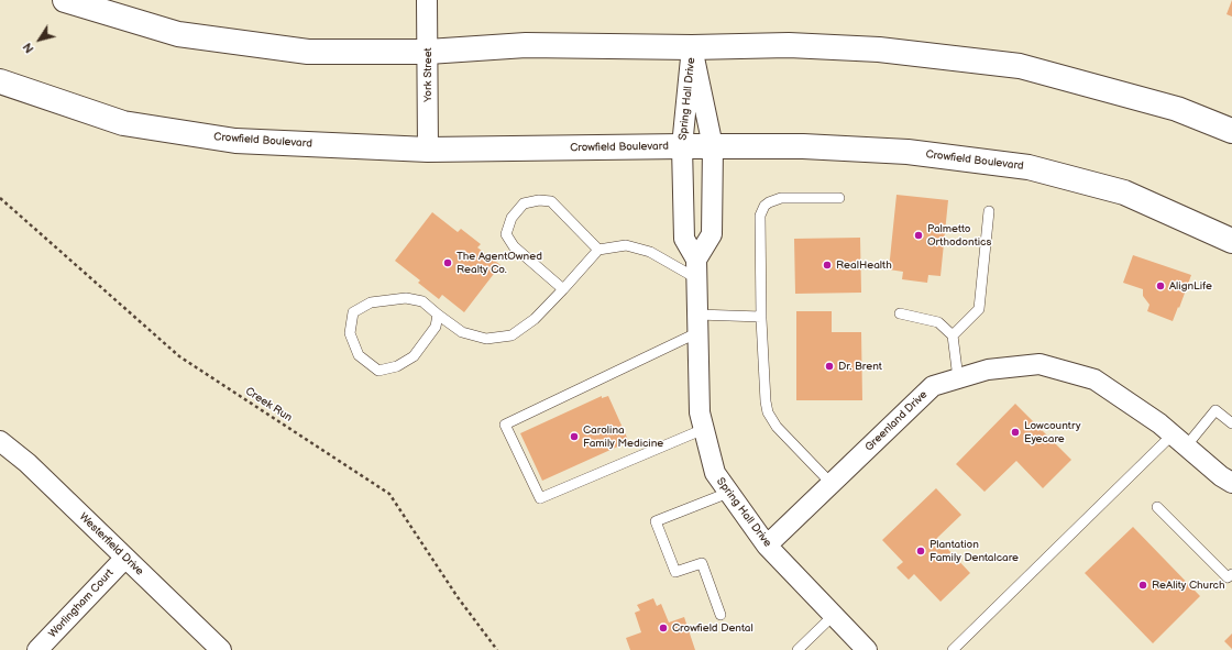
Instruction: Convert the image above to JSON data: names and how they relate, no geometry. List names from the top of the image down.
{
  "streets": {
    "main road": ["Crowfield Boulevard"],
    "street": [
      "York Street",
      "Spring Hall Drive",
      "Greenland Drive",
      "Westerfield Drive",
      "Worlingham Court"
    ],
    "path": ["Creek Run"]
  },
  "crossings": [
    ["York Street", "Crowfield Boulevard"],
    ["Spring Hall Drive", "Crowfield Boulevard"],
    ["Spring Hall Drive", "Greenland Drive"],
    ["Westerfield Drive", "Worlingham Court"]
  ],
  "places": [
    "Palmetto Orthodontics",
    "The AgentOwned Realty Co.",
    "RealHealth",
    "AlignLife",
    "Dr. Brent",
    "Lowcountry Eyecare",
    "Carolina Family Medicine",
    "Plantation Family Dentalcare",
    "ReAlity Church",
    "Crowfield Dental"
  ],
  "north": "bottom left"
}
